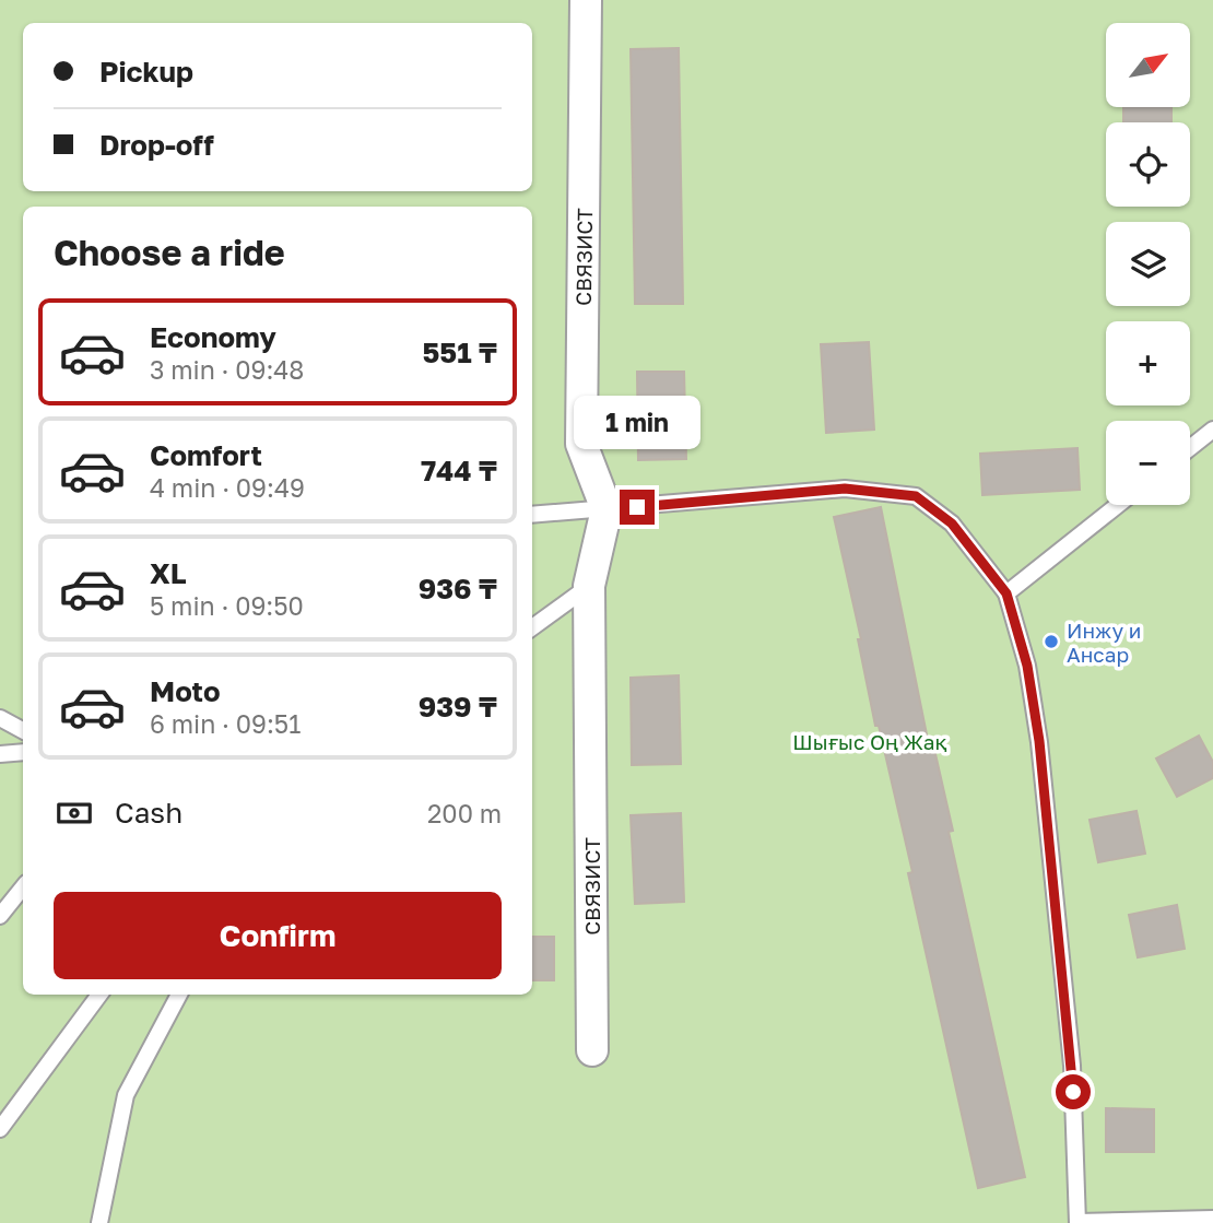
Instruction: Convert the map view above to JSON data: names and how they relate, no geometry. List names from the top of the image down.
{
  "streets": {
    "street": ["СВЯЗИСТ"]
  },
  "parks": ["Шығыс Оң Жақ"],
  "places": ["Инжу и Ансар"],
  "north": "top right",
  "page": {
    "map_buttons": ["+", "−"],
    "banner": ["Pickup", "Drop-off"],
    "heading": "Choose a ride",
    "list": [
      {
        "name": "Economy",
        "note": "3 min · 09:48",
        "value": "551 ₸"
      },
      {
        "name": "Comfort",
        "note": "4 min · 09:49",
        "value": "744 ₸"
      },
      {
        "name": "XL",
        "note": "5 min · 09:50",
        "value": "936 ₸"
      },
      {
        "name": "Moto",
        "note": "6 min · 09:51",
        "value": "939 ₸"
      }
    ],
    "bubble": "1 min",
    "pay": ["Cash", "200 m"],
    "buttons": "Confirm"
  }
}
